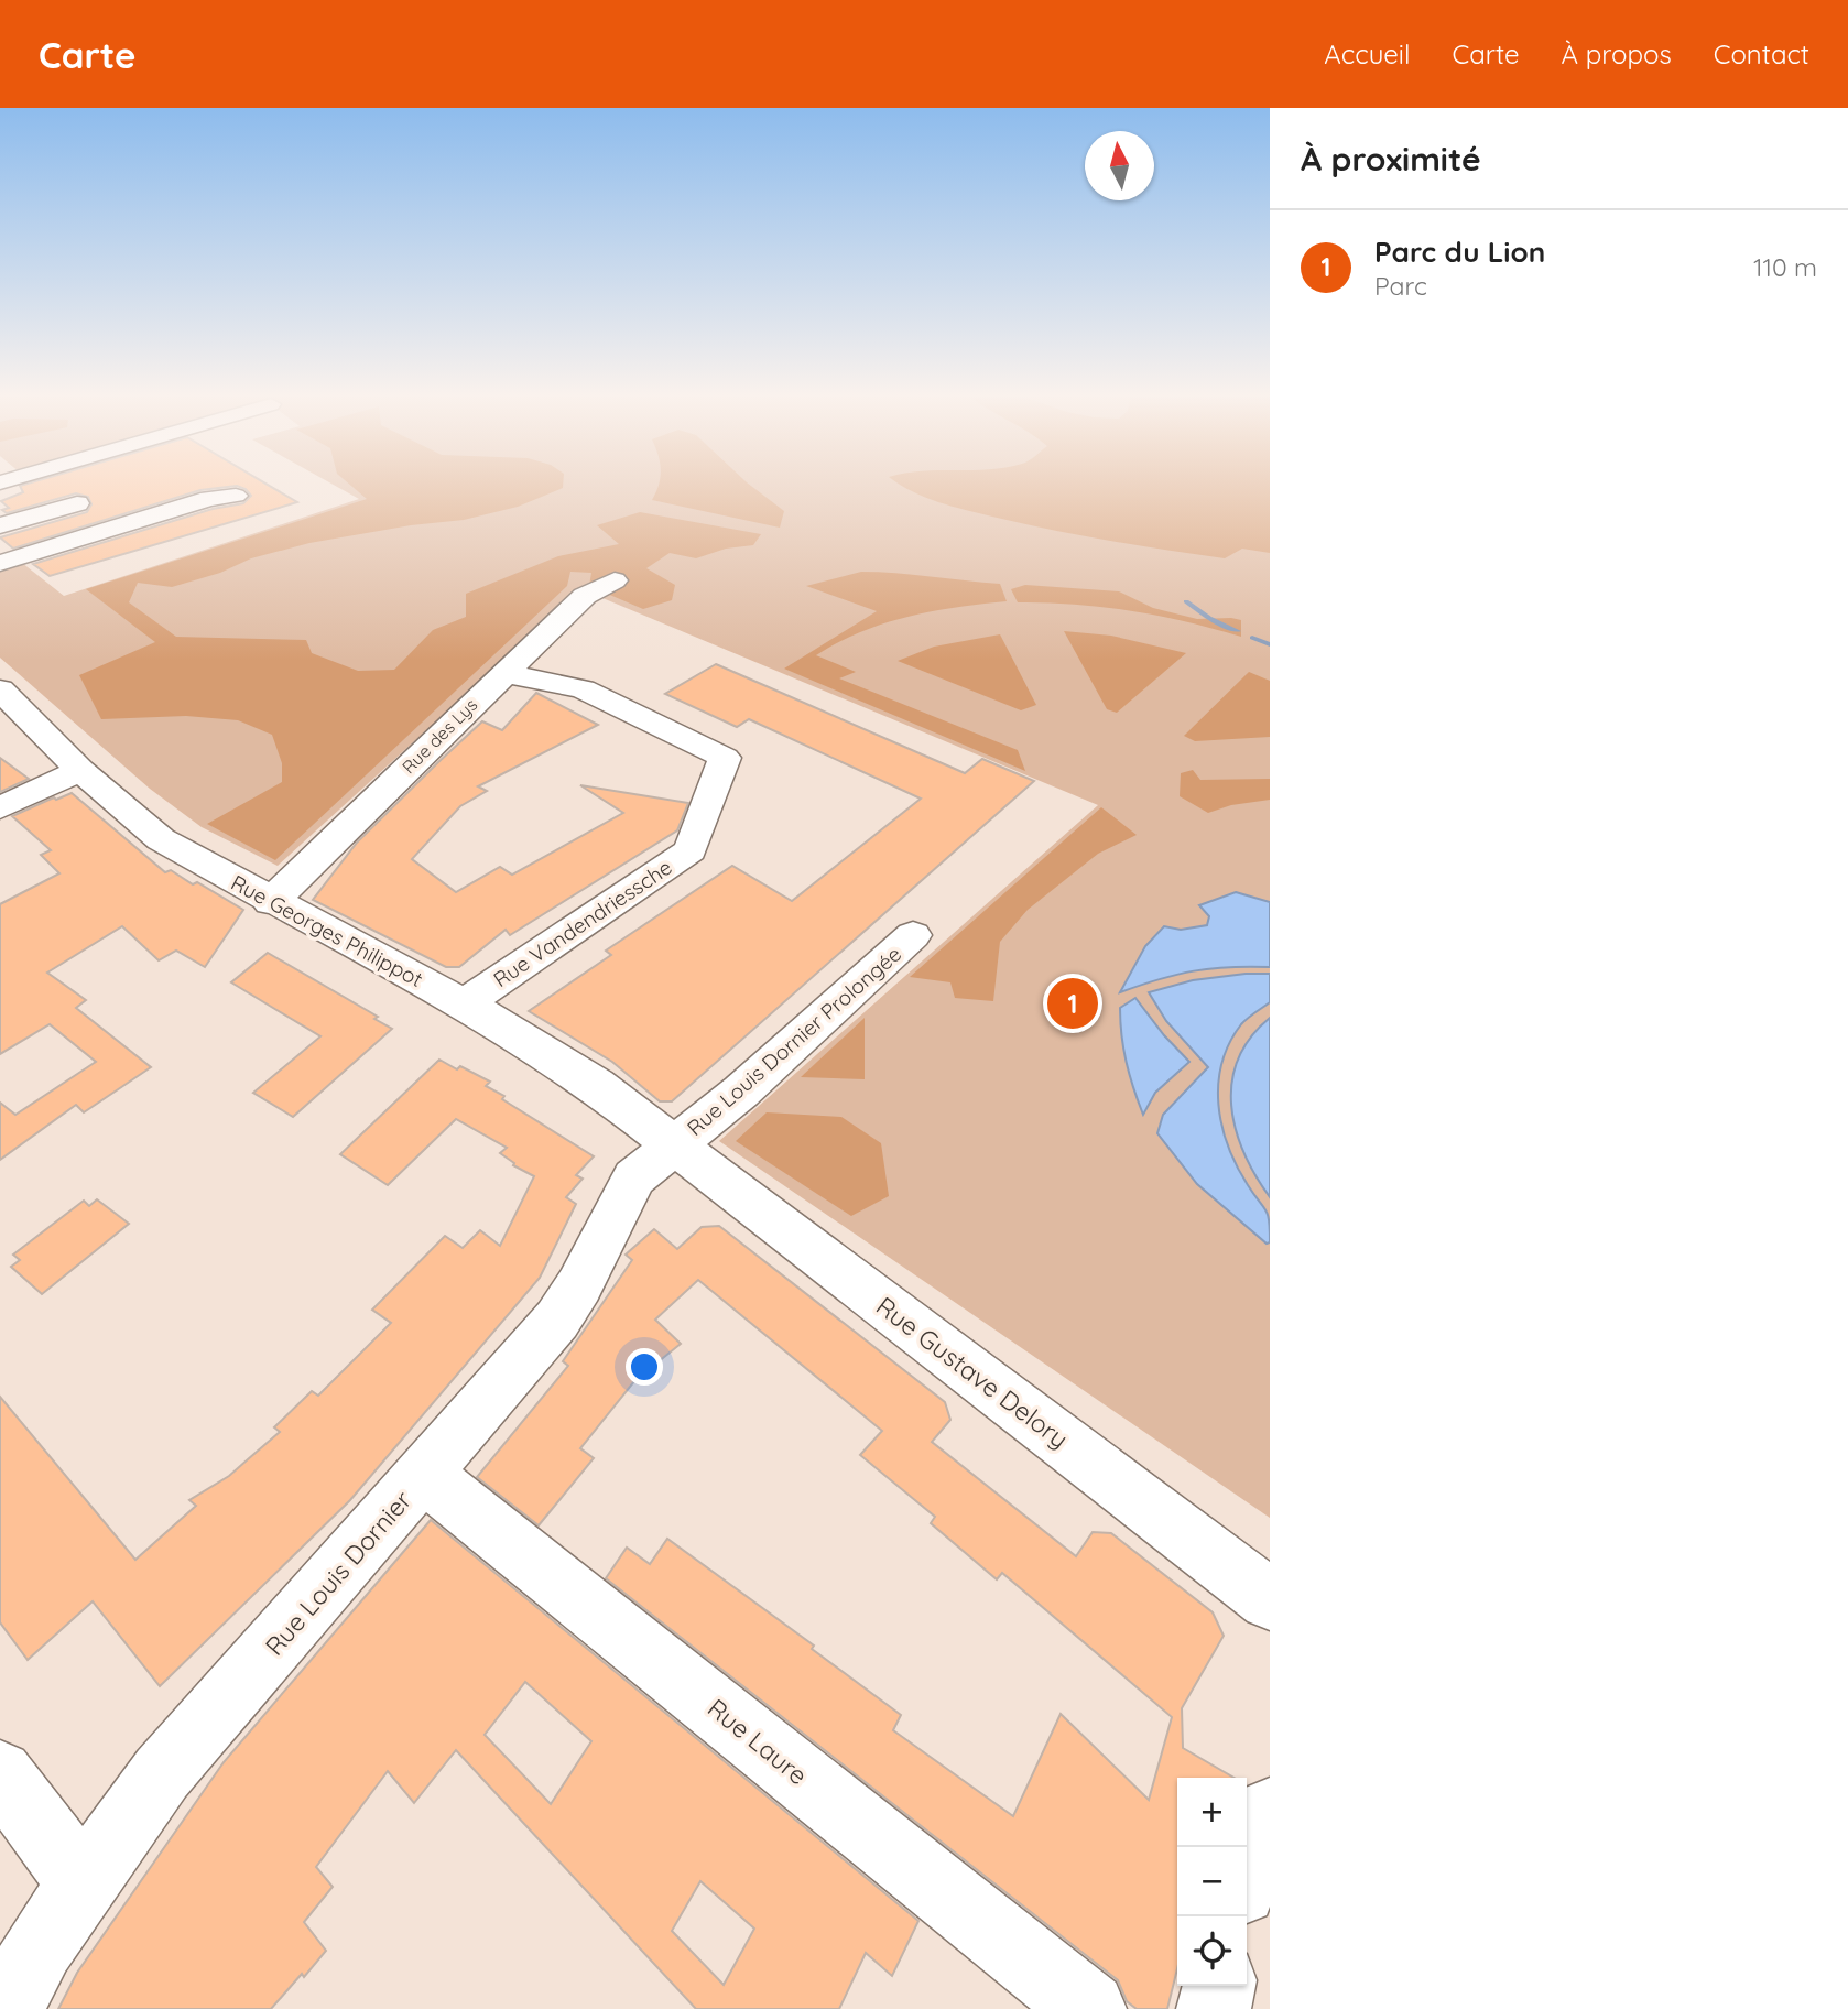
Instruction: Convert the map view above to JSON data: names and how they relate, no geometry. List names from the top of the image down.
{
  "streets": {
    "street": [
      "Rue des Lys",
      "Rue Vandendriessche",
      "Rue Georges Philippot",
      "Rue Louis Dornier Prolongée",
      "Rue Gustave Delory",
      "Rue Louis Dornier",
      "Rue Laure"
    ]
  },
  "crossings": [
    ["Rue des Lys", "Rue Vandendriessche"],
    ["Rue des Lys", "Rue Georges Philippot"],
    ["Rue Vandendriessche", "Rue Georges Philippot"],
    ["Rue Georges Philippot", "Rue Louis Dornier Prolongée"],
    ["Rue Georges Philippot", "Rue Gustave Delory"],
    ["Rue Georges Philippot", "Rue Louis Dornier"],
    ["Rue Louis Dornier Prolongée", "Rue Gustave Delory"],
    ["Rue Louis Dornier Prolongée", "Rue Louis Dornier"],
    ["Rue Gustave Delory", "Rue Louis Dornier"],
    ["Rue Louis Dornier", "Rue Laure"]
  ],
  "north": "top",
  "page": {
    "header": "Carte",
    "nav": [
      "Accueil",
      "Carte",
      "À propos",
      "Contact"
    ],
    "heading": "À proximité",
    "list": [
      {
        "mark": "1",
        "name": "Parc du Lion",
        "note": "Parc",
        "value": "110 m"
      }
    ],
    "pins": "1",
    "map_buttons": ["+", "−"]
  }
}
